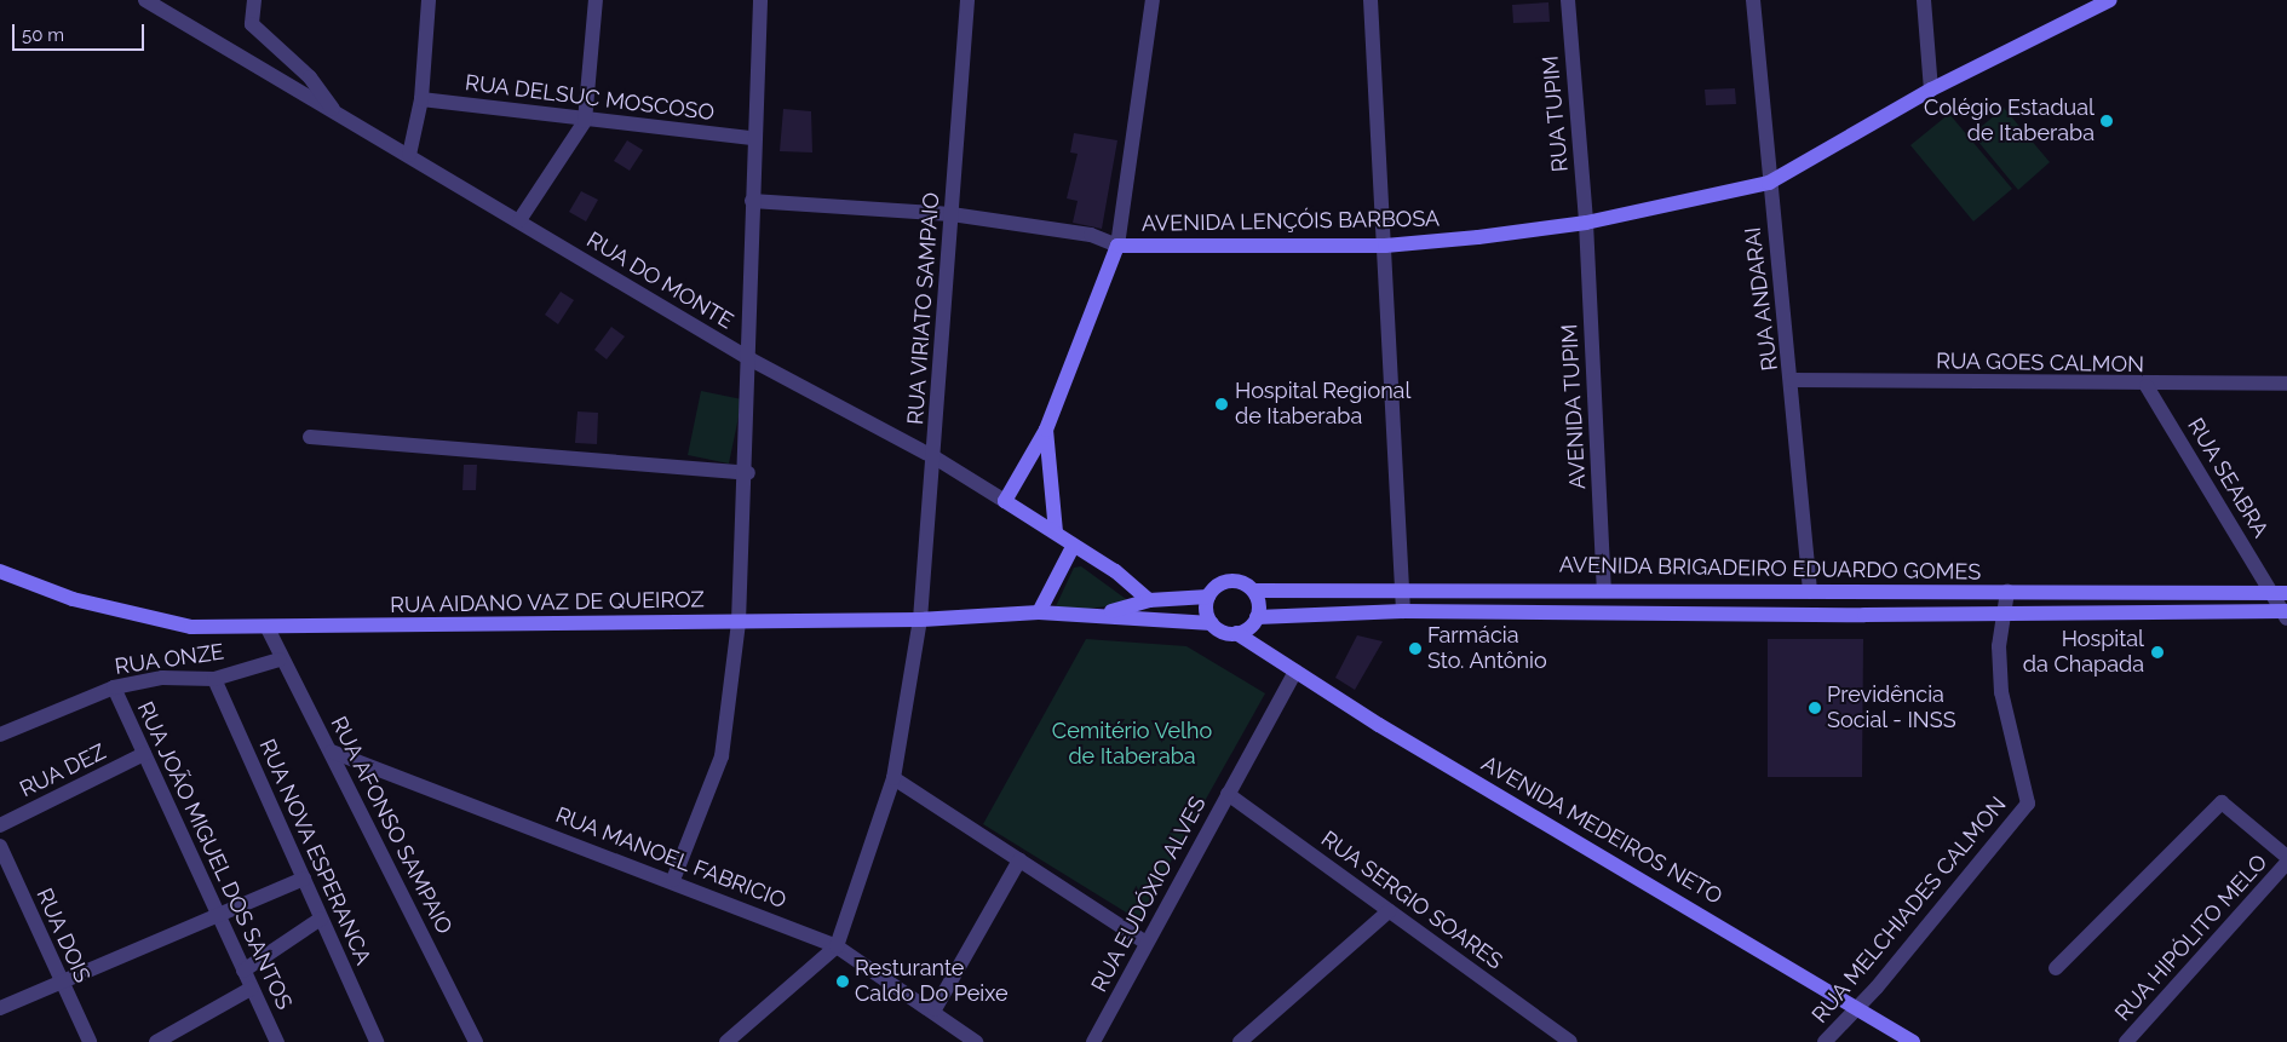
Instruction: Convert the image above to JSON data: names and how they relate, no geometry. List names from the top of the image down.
{
  "streets": {
    "street": [
      "RUA DELSUC MOSCOSO",
      "RUA TUPIM",
      "AVENIDA LENÇÓIS BARBOSA",
      "RUA DO MONTE",
      "RUA ANDARAI",
      "RUA VIRIATO SAMPAIO",
      "RUA GOES CALMON",
      "AVENIDA TUPIM",
      "RUA SEABRA",
      "AVENIDA BRIGADEIRO EDUARDO GOMES",
      "RUA AIDANO VAZ DE QUEIROZ",
      "RUA ONZE",
      "RUA DEZ",
      "RUA AFONSO SAMPAIO",
      "AVENIDA MEDEIROS NETO",
      "RUA NOVA ESPERANCA",
      "RUA JOÃO MIGUEL DOS SANTOS",
      "RUA MANOEL FABRICIO",
      "RUA EUDÓXIO ALVES",
      "RUA SERGIO SOARES",
      "RUA MELCHIADES CALMON",
      "RUA DOIS",
      "RUA HIPÓLITO MELO"
    ]
  },
  "crossings": [
    ["RUA TUPIM", "AVENIDA LENÇÓIS BARBOSA"],
    ["RUA TUPIM", "AVENIDA TUPIM"],
    ["AVENIDA LENÇÓIS BARBOSA", "RUA ANDARAI"],
    ["AVENIDA LENÇÓIS BARBOSA", "RUA VIRIATO SAMPAIO"],
    ["AVENIDA LENÇÓIS BARBOSA", "AVENIDA TUPIM"],
    ["RUA DO MONTE", "RUA VIRIATO SAMPAIO"],
    ["RUA DO MONTE", "RUA AIDANO VAZ DE QUEIROZ"],
    ["RUA ANDARAI", "RUA GOES CALMON"],
    ["RUA ANDARAI", "AVENIDA BRIGADEIRO EDUARDO GOMES"],
    ["RUA VIRIATO SAMPAIO", "RUA AIDANO VAZ DE QUEIROZ"],
    ["RUA VIRIATO SAMPAIO", "RUA MANOEL FABRICIO"],
    ["RUA GOES CALMON", "RUA SEABRA"],
    ["AVENIDA TUPIM", "AVENIDA BRIGADEIRO EDUARDO GOMES"],
    ["RUA SEABRA", "AVENIDA BRIGADEIRO EDUARDO GOMES"],
    ["AVENIDA BRIGADEIRO EDUARDO GOMES", "RUA AIDANO VAZ DE QUEIROZ"],
    ["AVENIDA BRIGADEIRO EDUARDO GOMES", "AVENIDA MEDEIROS NETO"],
    ["AVENIDA BRIGADEIRO EDUARDO GOMES", "RUA MELCHIADES CALMON"],
    ["RUA AIDANO VAZ DE QUEIROZ", "RUA AFONSO SAMPAIO"],
    ["RUA AIDANO VAZ DE QUEIROZ", "AVENIDA MEDEIROS NETO"],
    ["RUA ONZE", "RUA AFONSO SAMPAIO"],
    ["RUA ONZE", "RUA NOVA ESPERANCA"],
    ["RUA ONZE", "RUA JOÃO MIGUEL DOS SANTOS"],
    ["RUA DEZ", "RUA JOÃO MIGUEL DOS SANTOS"],
    ["RUA AFONSO SAMPAIO", "RUA MANOEL FABRICIO"],
    ["AVENIDA MEDEIROS NETO", "RUA EUDÓXIO ALVES"],
    ["AVENIDA MEDEIROS NETO", "RUA MELCHIADES CALMON"],
    ["RUA EUDÓXIO ALVES", "RUA SERGIO SOARES"]
  ],
  "parks": ["Cemitério Velho de Itaberaba"],
  "places": [
    "Colégio Estadual de Itaberaba",
    "Hospital Regional de Itaberaba",
    "Farmácia Sto. Antônio",
    "Hospital da Chapada",
    "Previdência Social - INSS",
    "Resturante Caldo Do Peixe"
  ],
  "scale_bar": "50 m"
}
